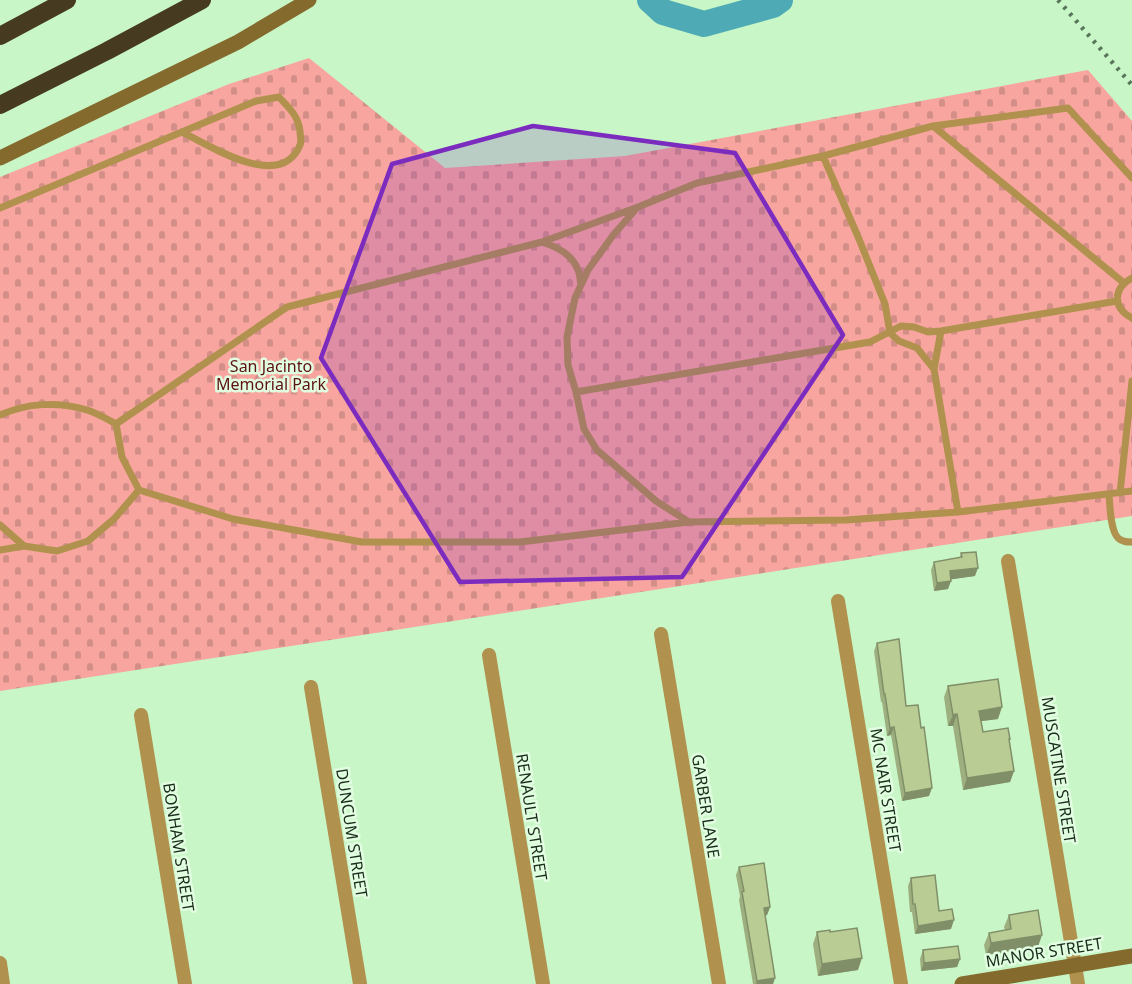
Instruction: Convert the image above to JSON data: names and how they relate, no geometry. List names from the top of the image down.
{
  "streets": {
    "main road": ["MANOR STREET"],
    "street": [
      "MUSCATINE STREET",
      "MC NAIR STREET",
      "GARBER LANE",
      "RENAULT STREET",
      "DUNCUM STREET",
      "BONHAM STREET"
    ]
  },
  "crossings": [
    ["MUSCATINE STREET", "MANOR STREET"]
  ],
  "parks": ["San Jacinto Memorial Park"]
}
